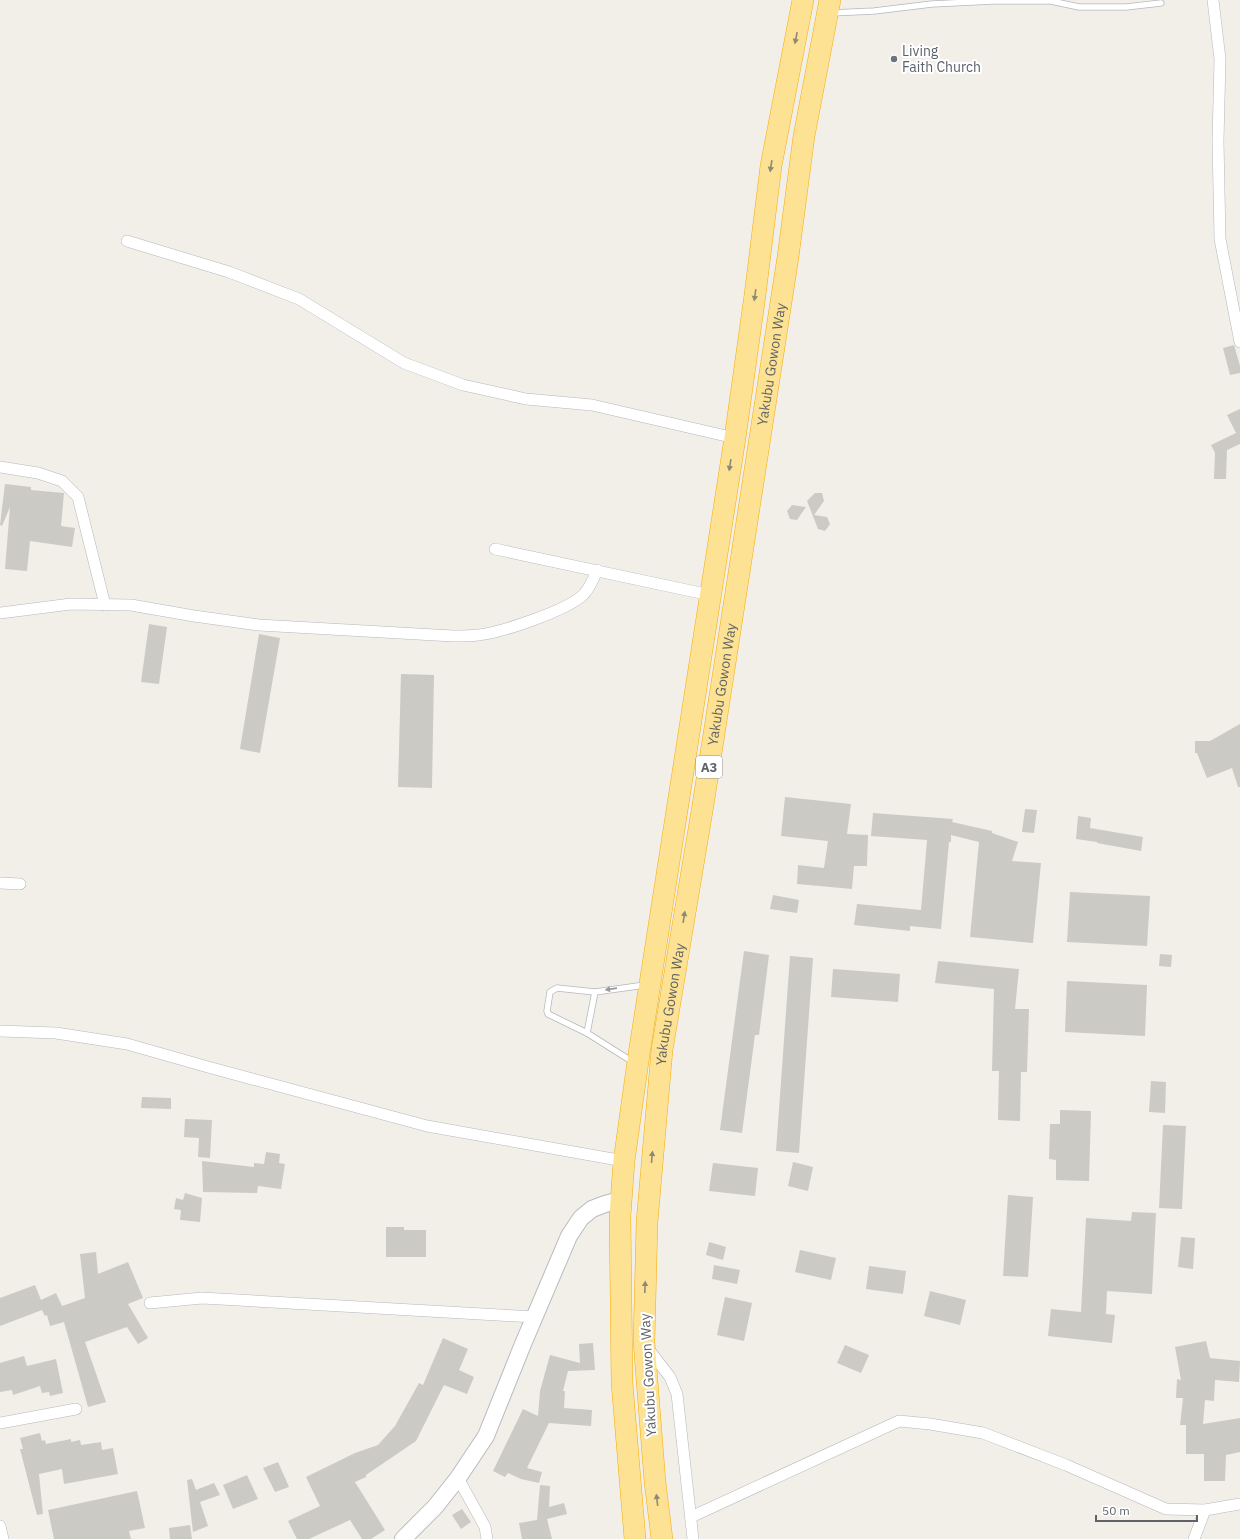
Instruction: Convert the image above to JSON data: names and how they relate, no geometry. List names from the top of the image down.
{
  "streets": {
    "highway": ["Yakubu Gowon Way", "A3"]
  },
  "places": ["Living Faith Church"],
  "scale_bar": "50 m"
}
